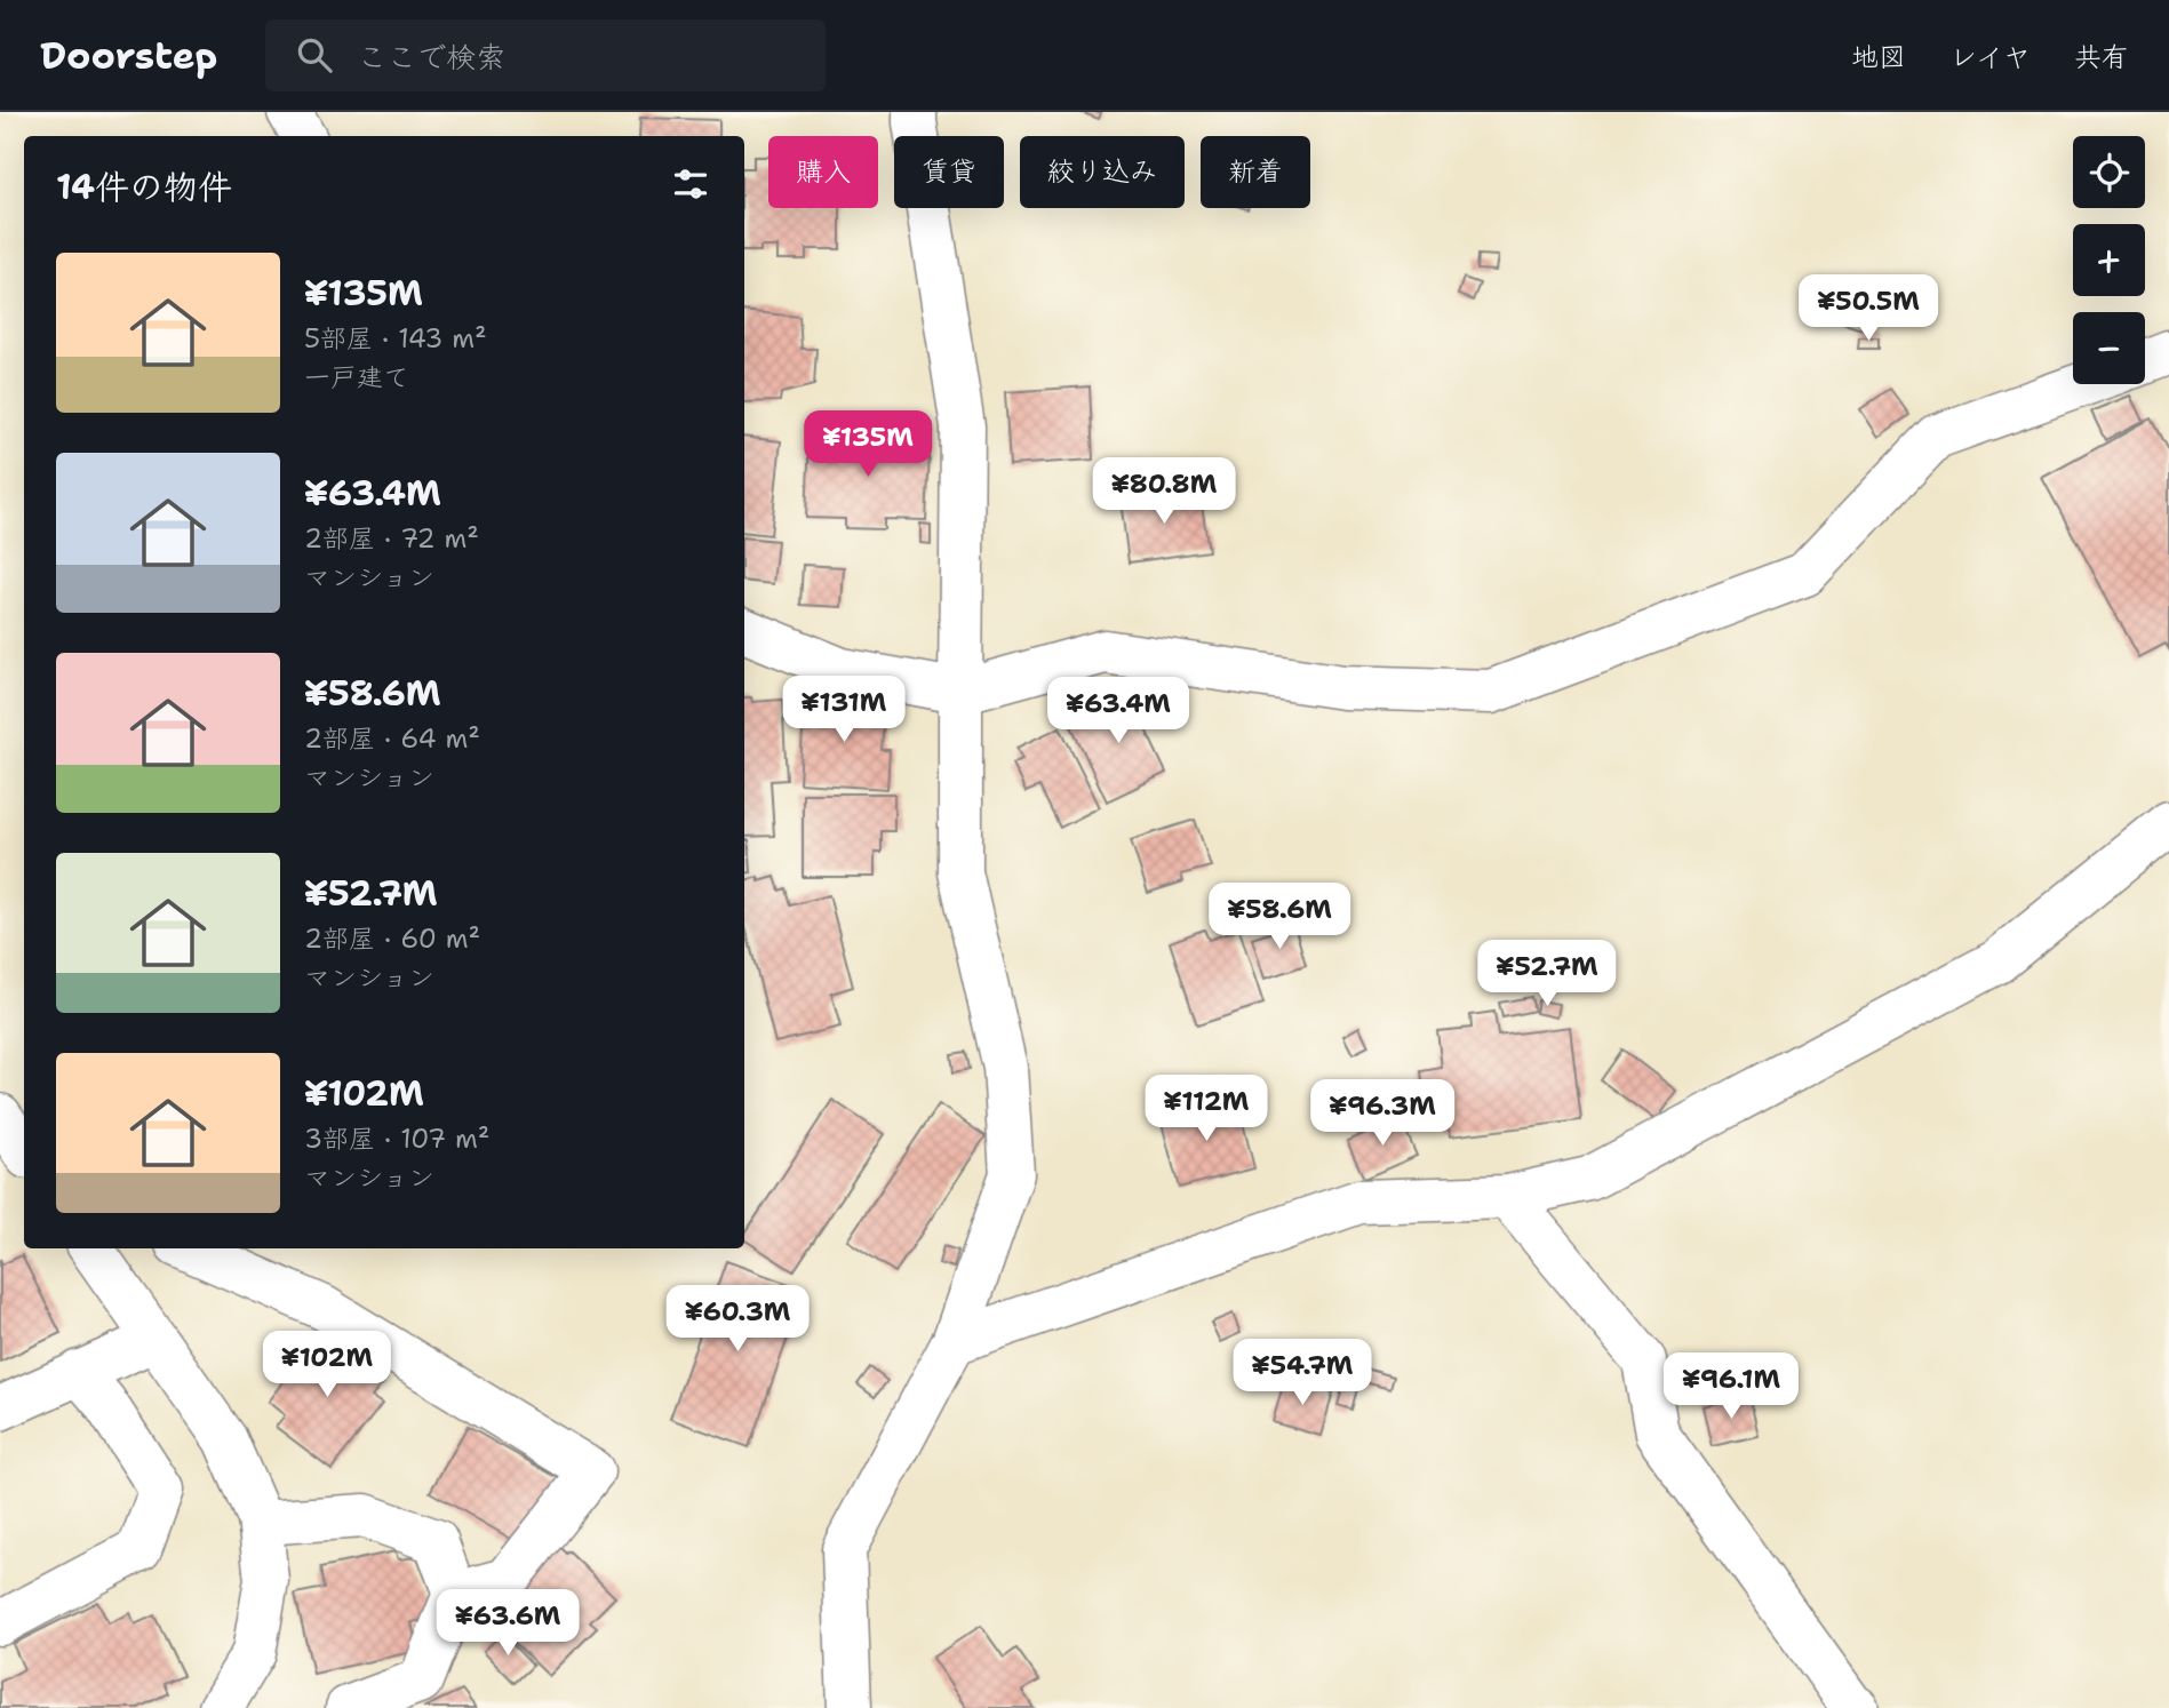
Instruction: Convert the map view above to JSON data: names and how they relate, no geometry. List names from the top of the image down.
{
  "page": {
    "header": "Doorstep",
    "search": "ここで検索",
    "nav": ["地図", "レイヤ", "共有"],
    "map_buttons": ["+", "−"],
    "chip": [
      "購入",
      "賃貸",
      "絞り込み",
      "新着"
    ],
    "heading": "14件の物件",
    "list": [
      {
        "name": "¥135M",
        "note": "5部屋 · 143 m² · 一戸建て"
      },
      {
        "name": "¥63.4M",
        "note": "2部屋 · 72 m² · マンション"
      },
      {
        "name": "¥58.6M",
        "note": "2部屋 · 64 m² · マンション"
      },
      {
        "name": "¥52.7M",
        "note": "2部屋 · 60 m² · マンション"
      },
      {
        "name": "¥102M",
        "note": "3部屋 · 107 m² · マンション"
      }
    ],
    "price": [
      "¥50.5M",
      "¥135M",
      "¥80.8M",
      "¥131M",
      "¥63.4M",
      "¥58.6M",
      "¥52.7M",
      "¥112M",
      "¥96.3M",
      "¥60.3M",
      "¥102M",
      "¥54.7M",
      "¥96.1M",
      "¥63.6M"
    ]
  }
}
